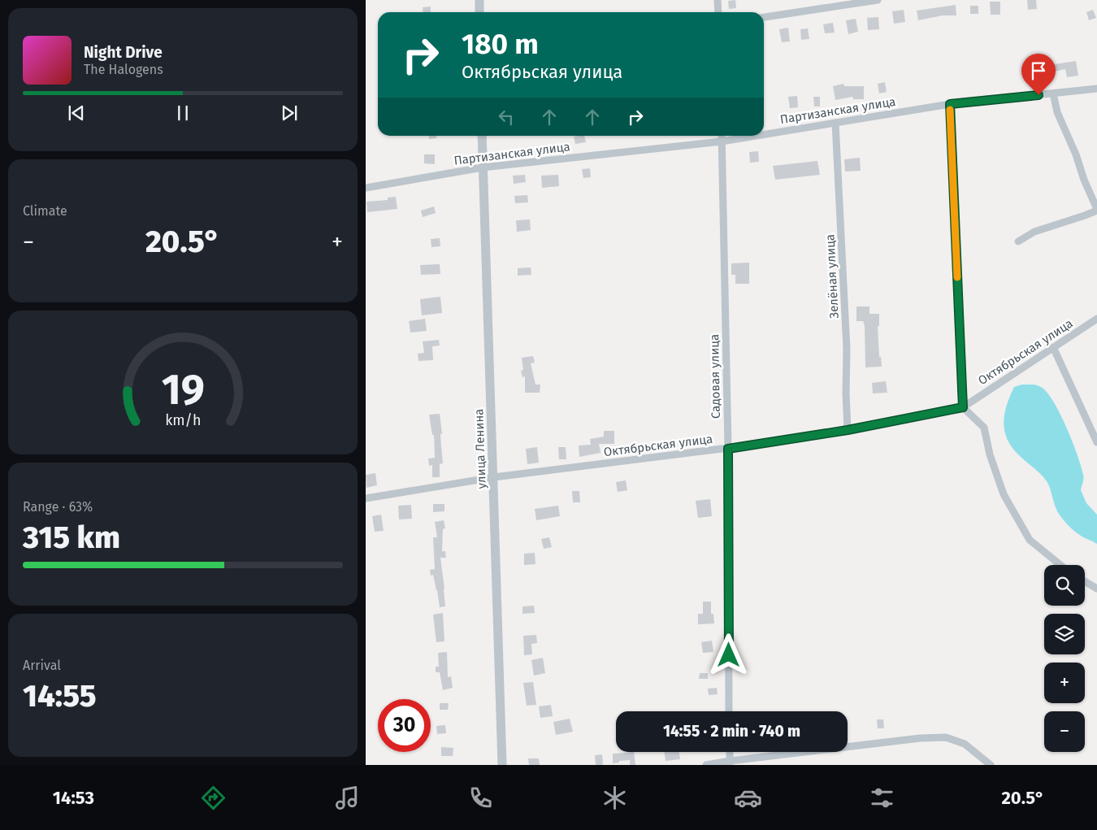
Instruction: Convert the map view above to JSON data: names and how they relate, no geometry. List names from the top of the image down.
{
  "streets": {
    "street": [
      "Партизанская улица",
      "Зелёная улица",
      "Октябрьская улица",
      "Садовая улица",
      "улица Ленина"
    ]
  },
  "crossings": [
    ["Партизанская улица", "Зелёная улица"],
    ["Партизанская улица", "Садовая улица"],
    ["Партизанская улица", "улица Ленина"],
    ["Зелёная улица", "Октябрьская улица"],
    ["Октябрьская улица", "Садовая улица"],
    ["Октябрьская улица", "улица Ленина"]
  ],
  "page": {
    "turn": ["180 m", "Октябрьская улица"],
    "song": ["Night Drive", "The Halogens"],
    "tile": [
      "Climate",
      ["Range · 63%", "315 km"],
      ["Arrival", "14:55"]
    ],
    "heat": ["−", "20.5°", "+"],
    "map_buttons": ["+", "−"],
    "limit": "30",
    "trip": "14:55 · 2 min · 740 m",
    "tabs": ["14:53", "20.5°"],
    "gauge": ["19", "km/h"]
  }
}
